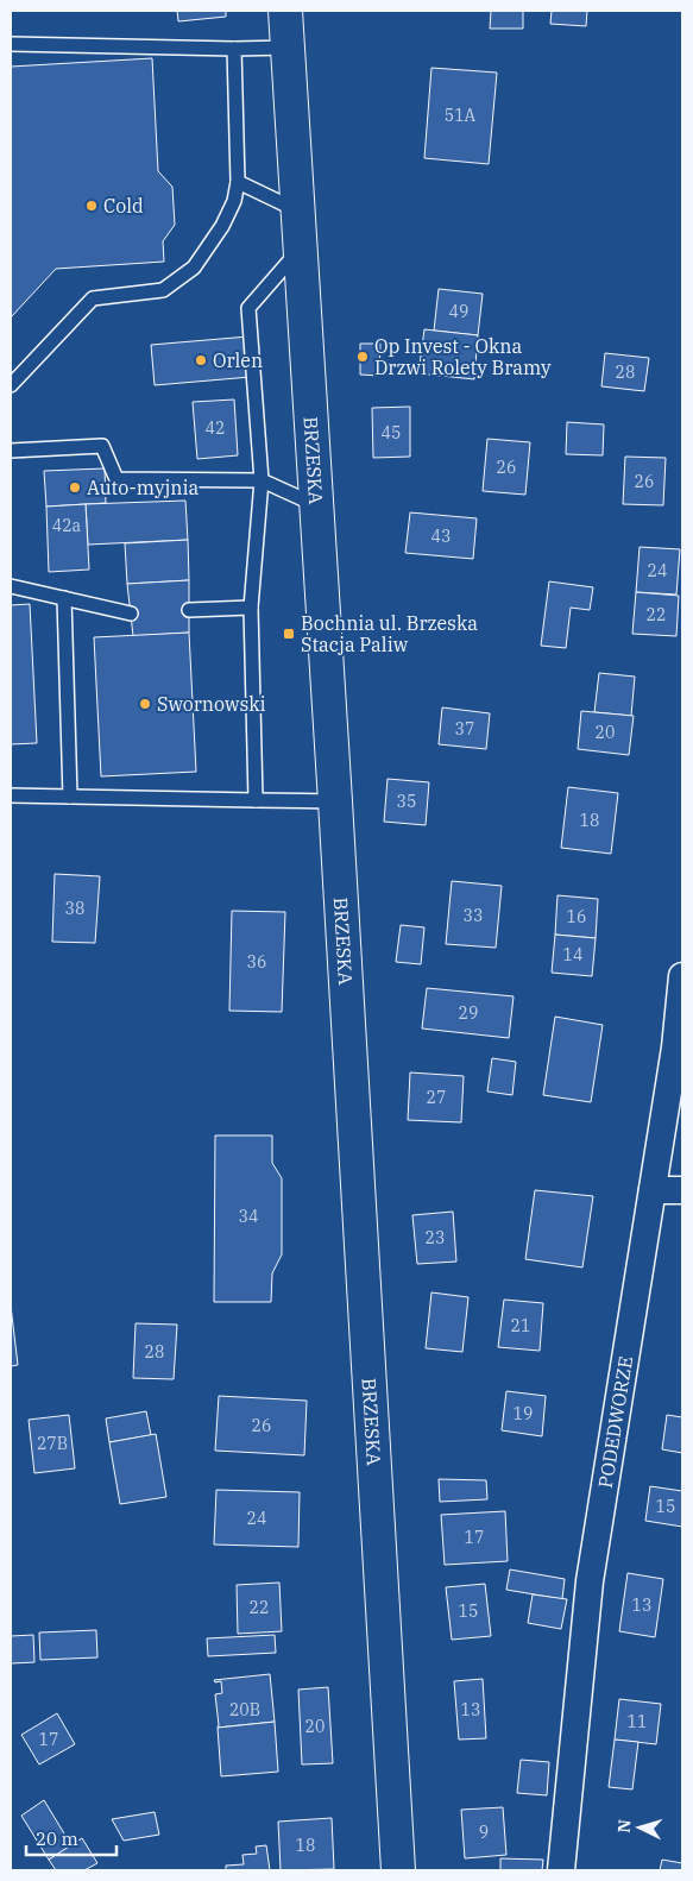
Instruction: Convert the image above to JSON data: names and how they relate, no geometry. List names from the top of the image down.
{
  "streets": {
    "main road": ["BRZESKA"],
    "street": ["PODEDWORZE"]
  },
  "places": {
    "other": [
      "Cold",
      "Op Invest - Okna Drzwi Rolety Bramy",
      "Orlen",
      "Auto-myjnia",
      "Swornowski"
    ],
    "transit": ["Bochnia ul. Brzeska Stacja Paliw"]
  },
  "house_numbers": [
    "51A",
    "49",
    "28",
    "42",
    "45",
    "26",
    "26",
    "42a",
    "43",
    "24",
    "22",
    "37",
    "20",
    "35",
    "18",
    "38",
    "33",
    "16",
    "14",
    "36",
    "29",
    "27",
    "34",
    "23",
    "21",
    "28",
    "19",
    "26",
    "27B",
    "15",
    "24",
    "17",
    "13",
    "22",
    "15",
    "20B",
    "13",
    "11",
    "20",
    "17",
    "9",
    "18"
  ],
  "scale_bar": "20 m",
  "north": "left"
}
